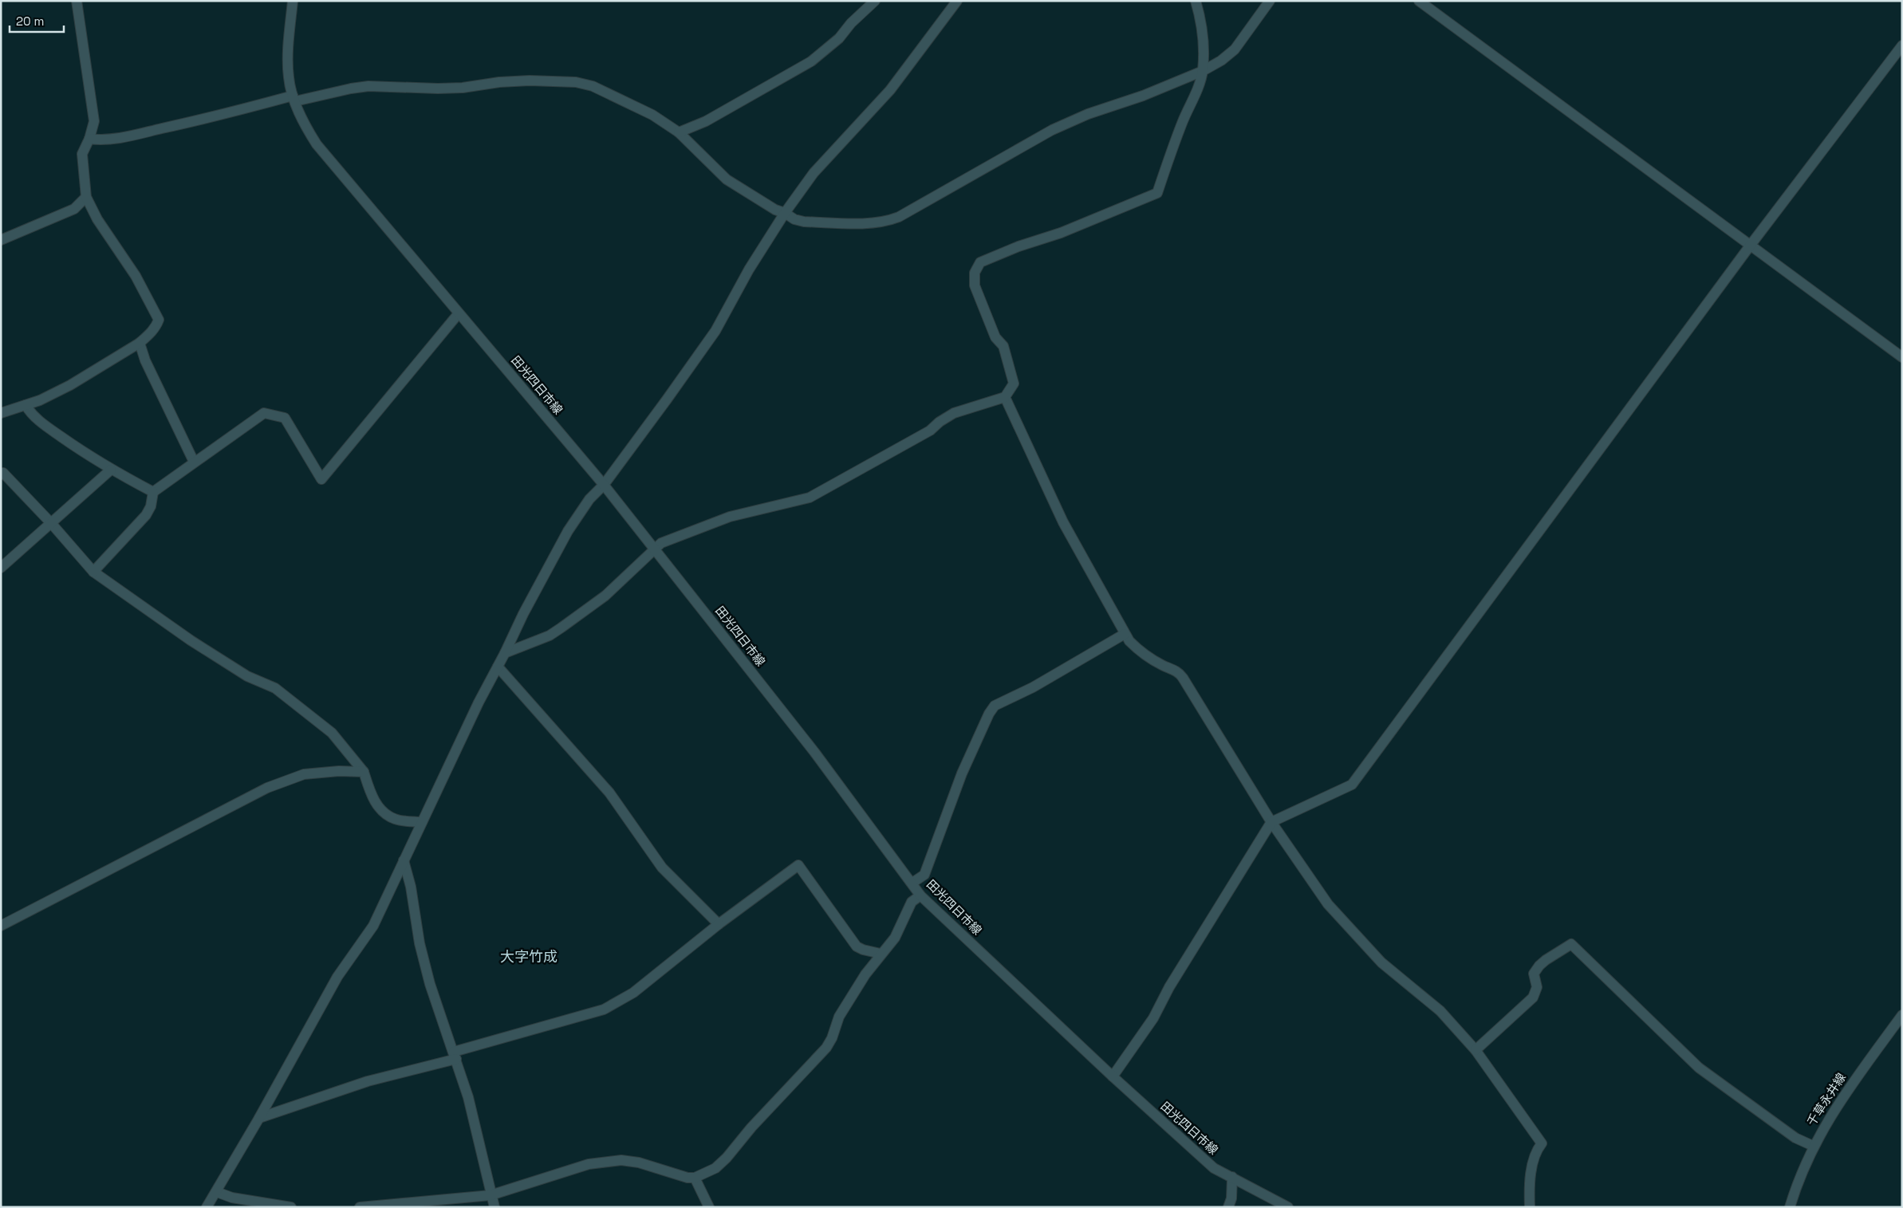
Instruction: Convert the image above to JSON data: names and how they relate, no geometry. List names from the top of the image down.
{
  "streets": {
    "street": ["田光四日市線", "千草永井線"]
  },
  "districts": ["大字竹成"],
  "scale_bar": "20 m"
}
